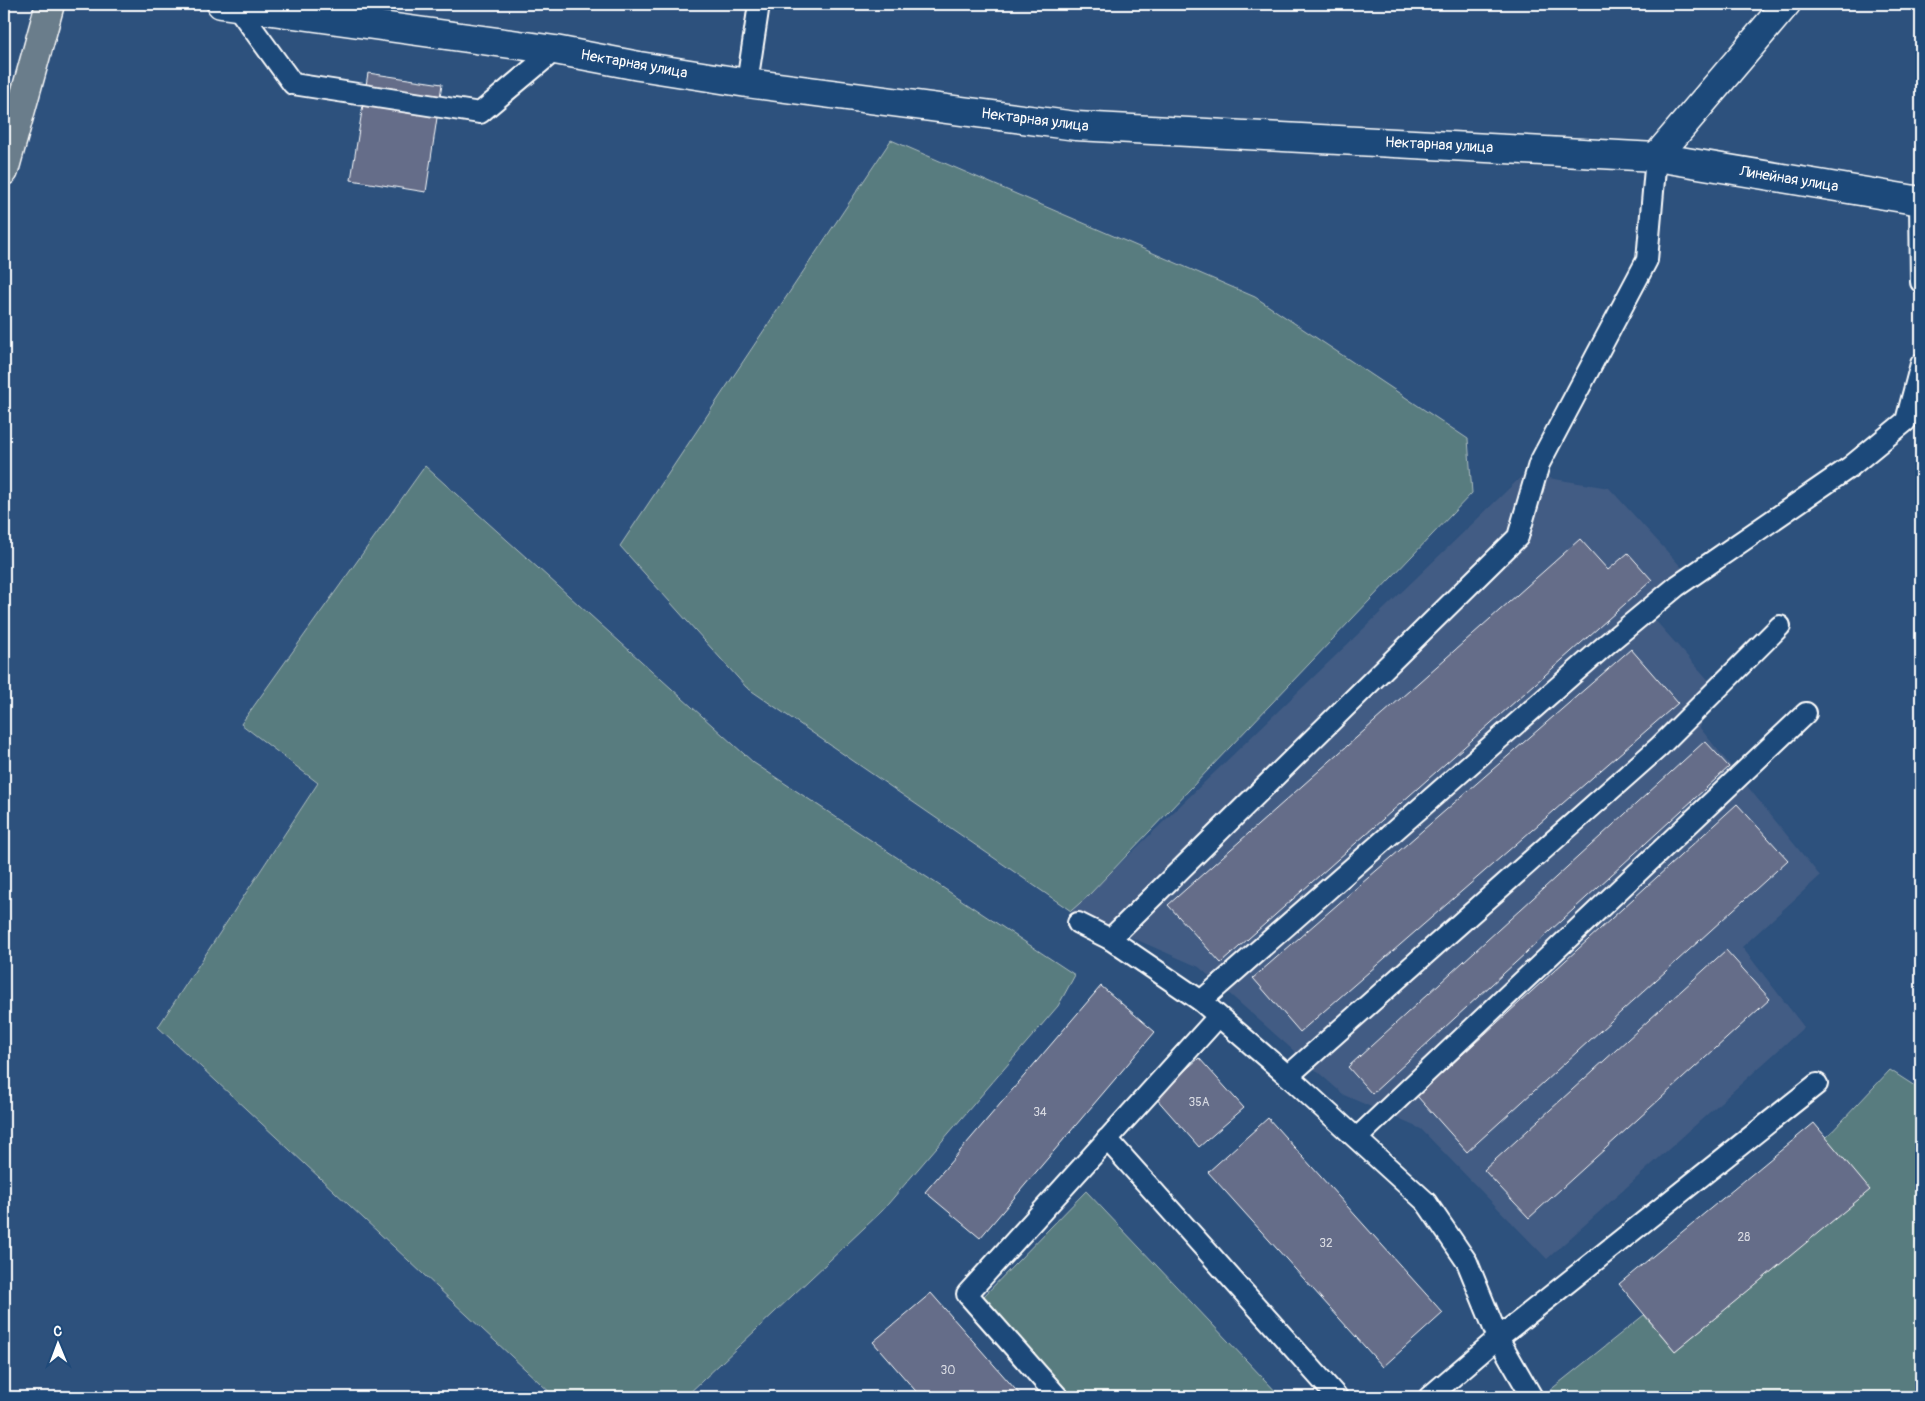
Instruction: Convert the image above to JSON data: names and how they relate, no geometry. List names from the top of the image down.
{
  "streets": {
    "street": ["Нектарная улица", "Линейная улица"]
  },
  "crossings": [
    ["Нектарная улица", "Линейная улица"]
  ],
  "house_numbers": [
    "35А",
    "34",
    "28",
    "32",
    "30"
  ],
  "north": "top"
}
